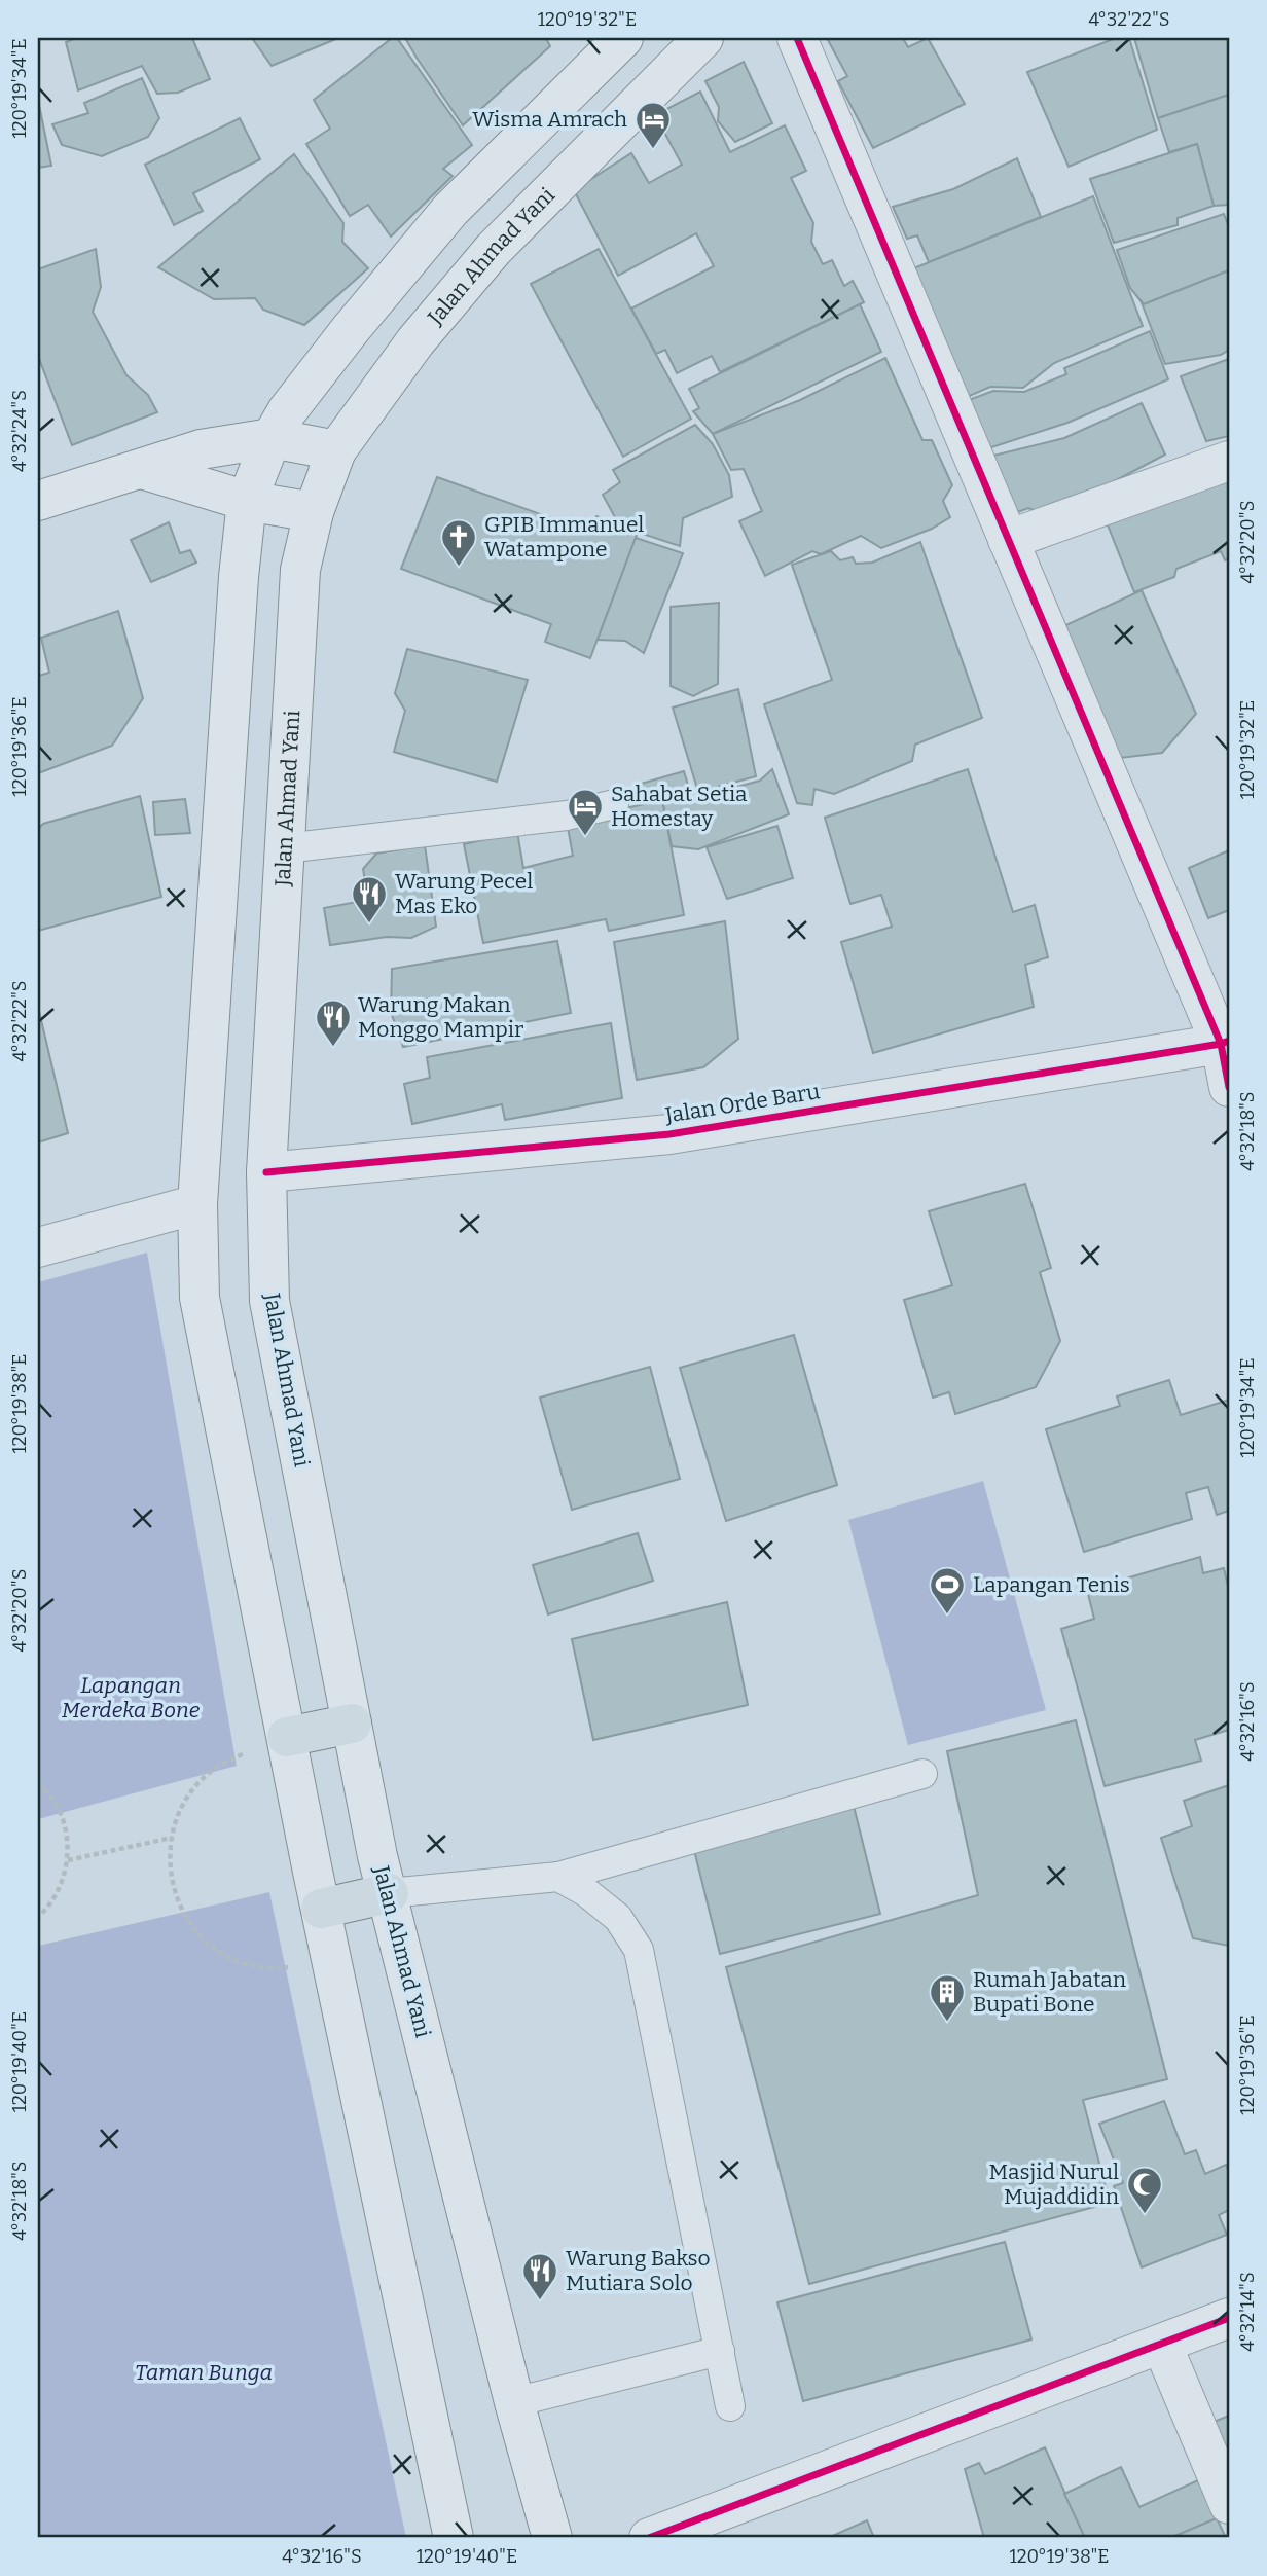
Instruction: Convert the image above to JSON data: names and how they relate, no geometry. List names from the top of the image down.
{
  "streets": {
    "main road": ["Jalan Ahmad Yani", "Jalan Orde Baru"]
  },
  "crossings": [
    ["Jalan Ahmad Yani", "Jalan Orde Baru"]
  ],
  "parks": ["Lapangan Merdeka Bone", "Taman Bunga"],
  "places": {
    "hotel": ["Wisma Amrach", "Sahabat Setia Homestay"],
    "church": ["GPIB Immanuel Watampone"],
    "restaurant": ["Warung Pecel Mas Eko", "Warung Makan Monggo Mampir", "Warung Bakso Mutiara Solo"],
    "sports": ["Lapangan Tenis"],
    "building": ["Rumah Jabatan Bupati Bone"],
    "mosque": ["Masjid Nurul Mujaddidin"]
  },
  "coordinates": [
    "120°19'32\"E",
    "4°32'22\"S",
    "120°19'34\"E",
    "4°32'24\"S",
    "4°32'20\"S",
    "120°19'36\"E",
    "4°32'18\"S",
    "120°19'38\"E",
    "4°32'16\"S",
    "120°19'40\"E",
    "4°32'14\"S"
  ]
}
